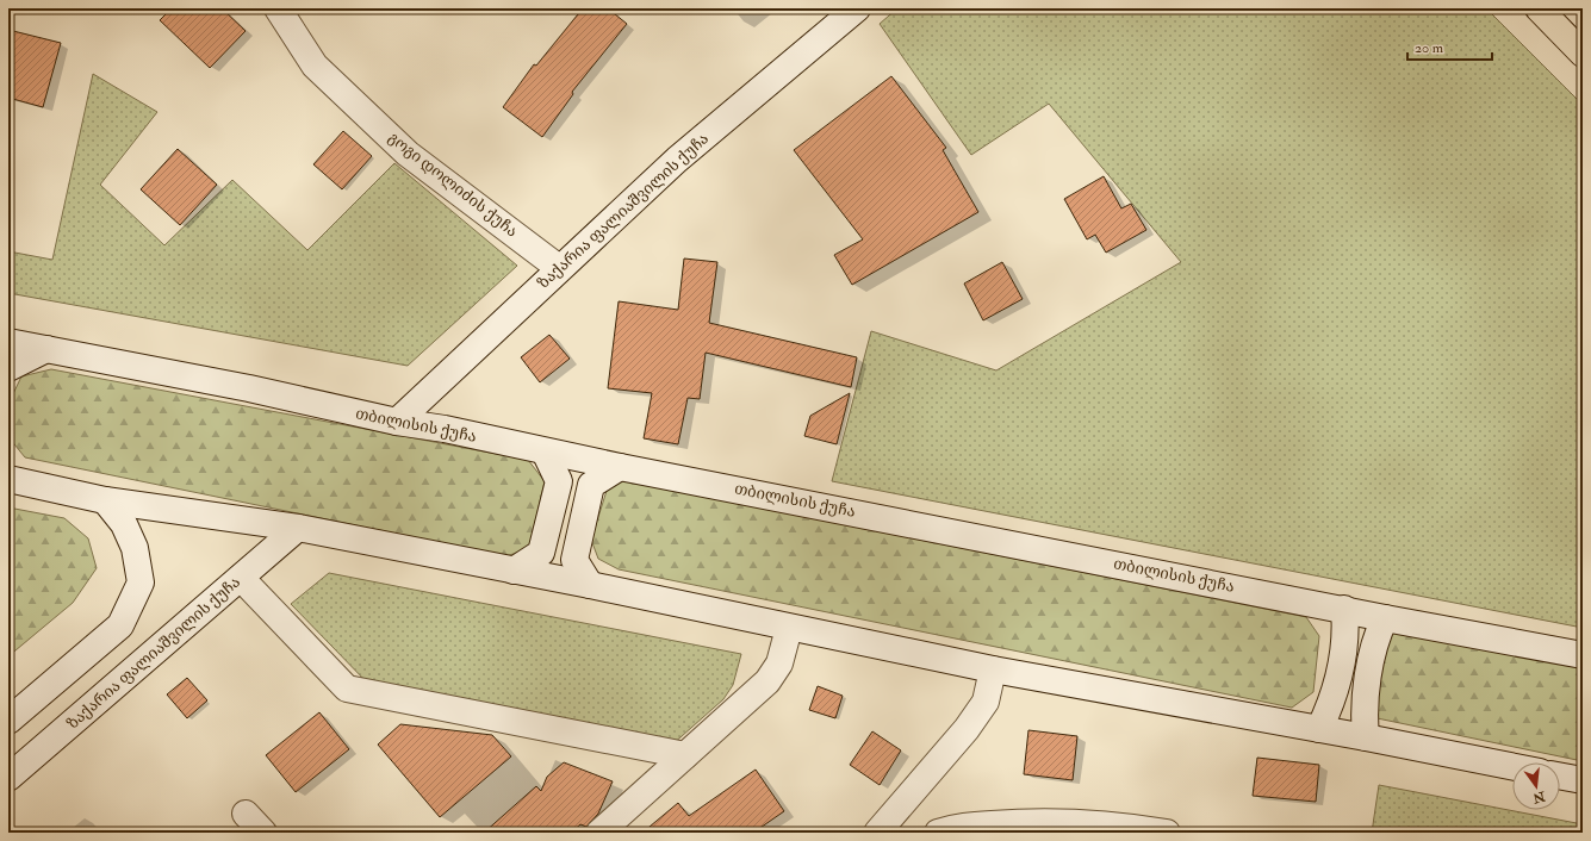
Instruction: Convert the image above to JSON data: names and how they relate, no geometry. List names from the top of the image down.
{
  "streets": {
    "main road": ["გოგი დოლიძის ქუჩა", "ზაქარია ფალიაშვილის ქუჩა", "თბილისის ქუჩა"]
  },
  "crossings": [
    ["გოგი დოლიძის ქუჩა", "ზაქარია ფალიაშვილის ქუჩა"],
    ["ზაქარია ფალიაშვილის ქუჩა", "თბილისის ქუჩა"]
  ],
  "scale_bar": "20 m",
  "north": "bottom"
}
